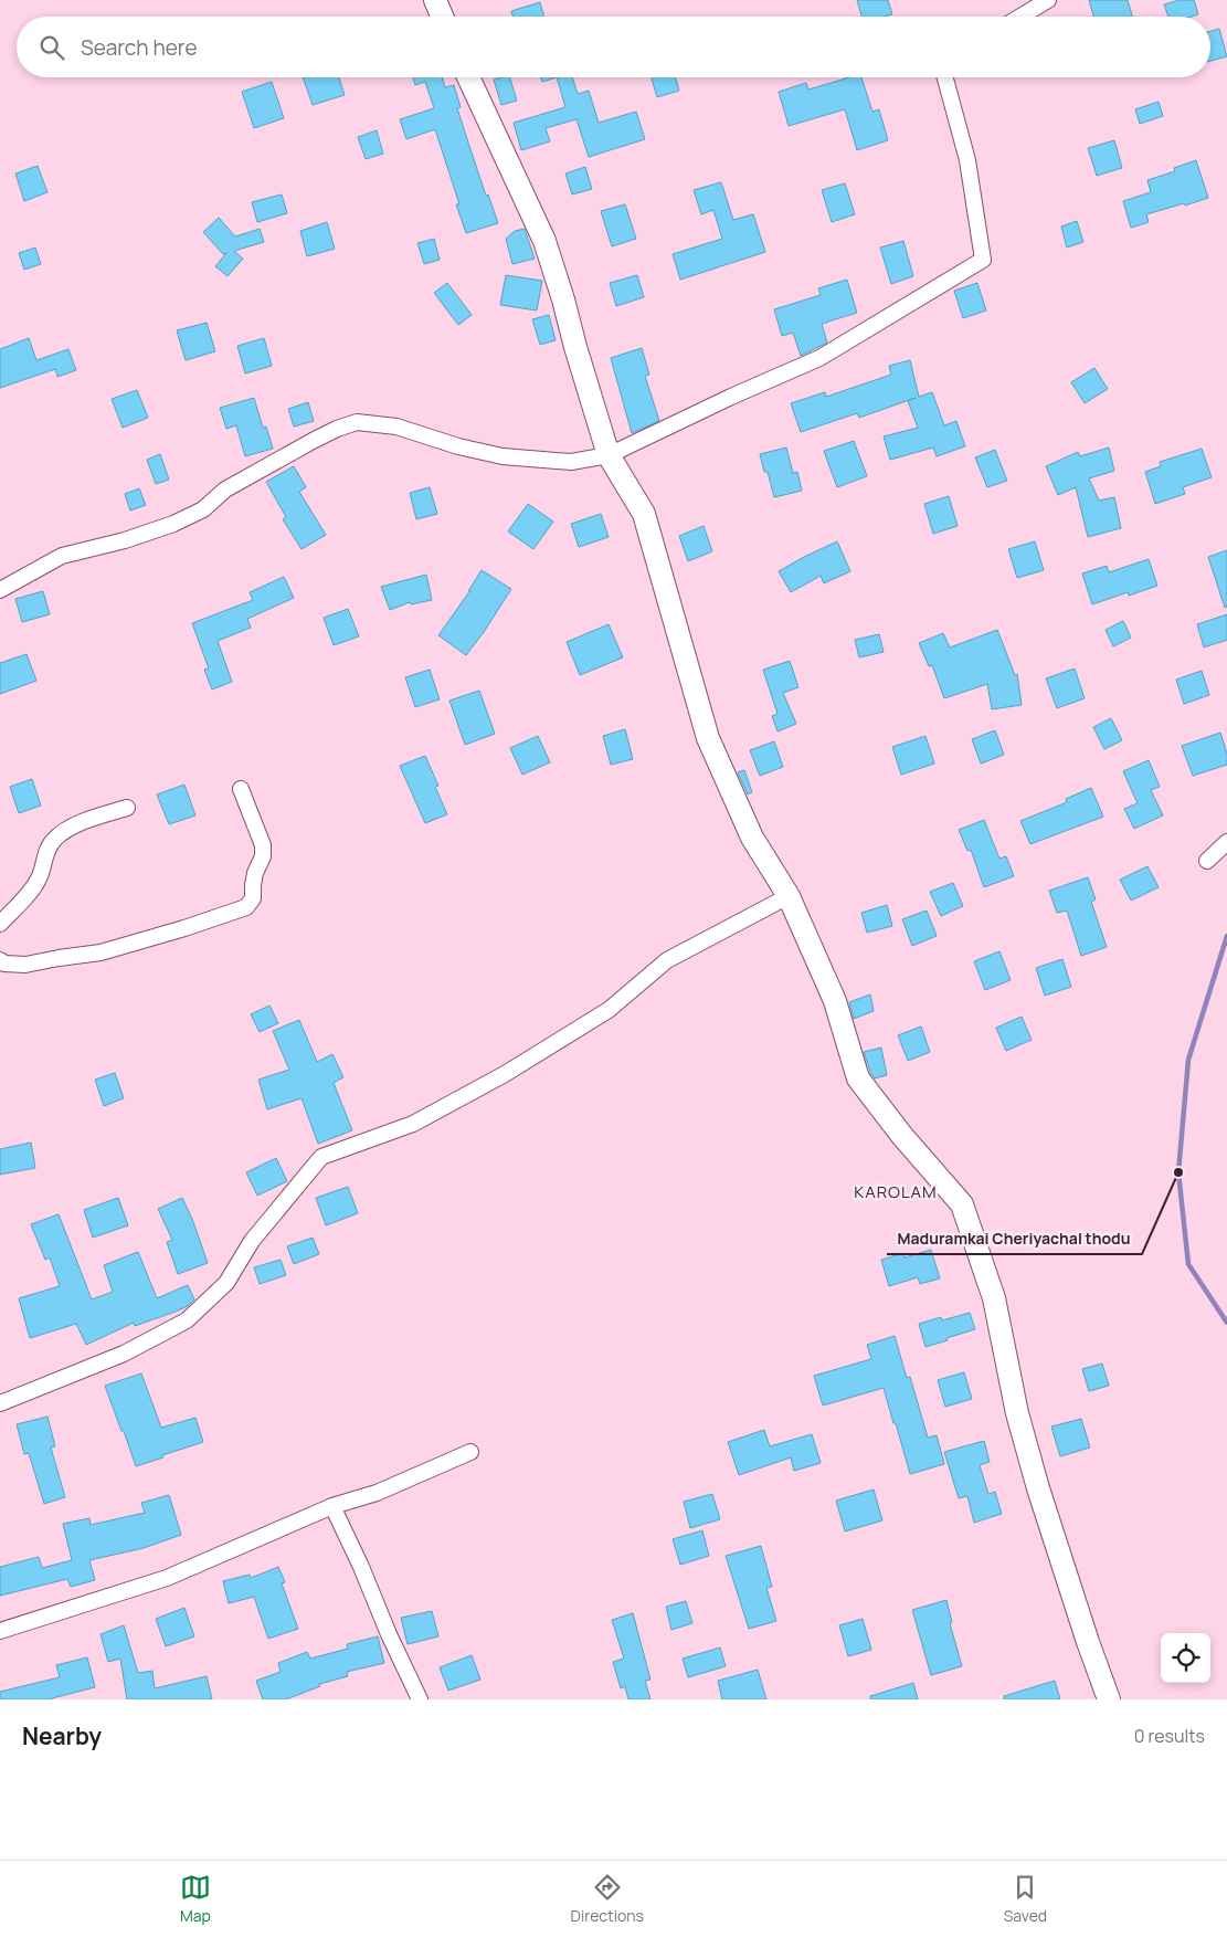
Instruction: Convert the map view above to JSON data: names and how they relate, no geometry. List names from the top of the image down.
{
  "districts": ["KAROLAM"],
  "places": ["Maduramkai Cheriyachal thodu"],
  "page": {
    "search": "Search here",
    "heading": ["Nearby", "0 results"],
    "nav": ["Map", "Directions", "Saved"]
  }
}
